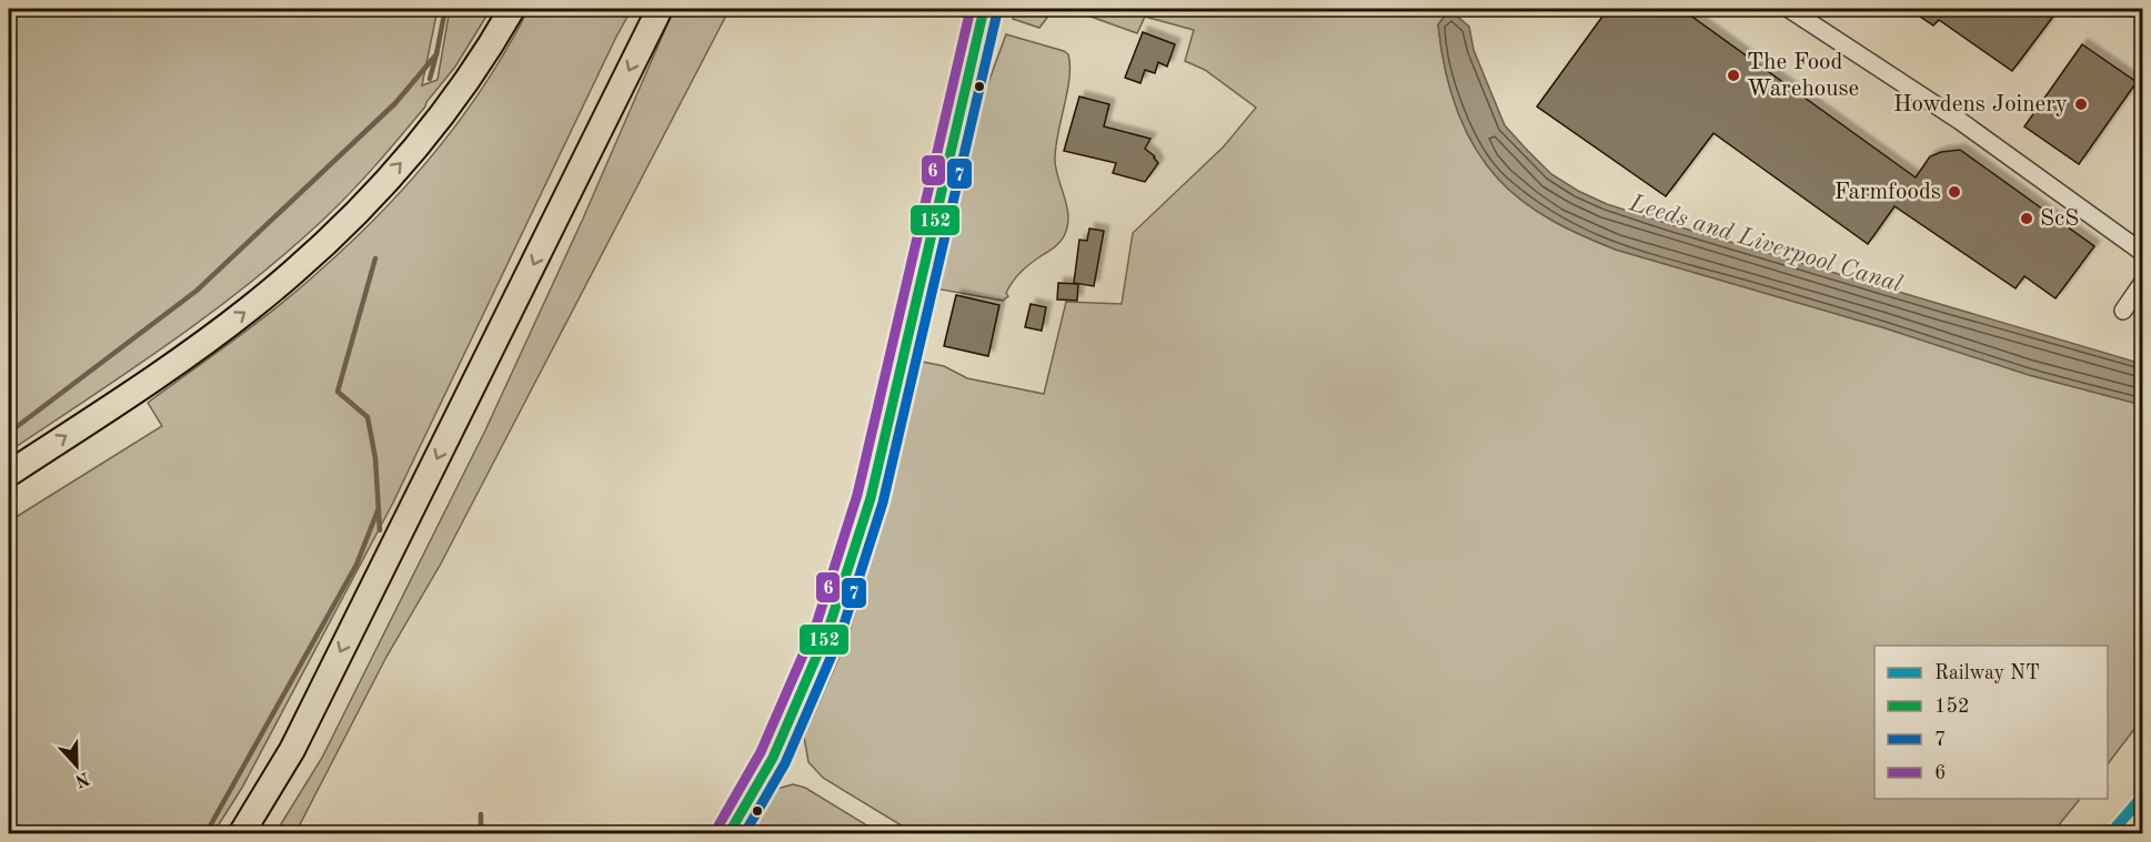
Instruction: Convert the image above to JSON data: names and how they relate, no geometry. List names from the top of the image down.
{
  "water": ["Leeds and Liverpool Canal"],
  "places": [
    "The Food Warehouse",
    "Howdens Joinery",
    "Farmfoods",
    "ScS"
  ],
  "lines": [
    "transit line 152",
    "transit line 6",
    "transit line 7",
    "rail line NT"
  ],
  "legend": [
    "Railway NT",
    "152",
    "7",
    "6"
  ],
  "north": "bottom"
}
